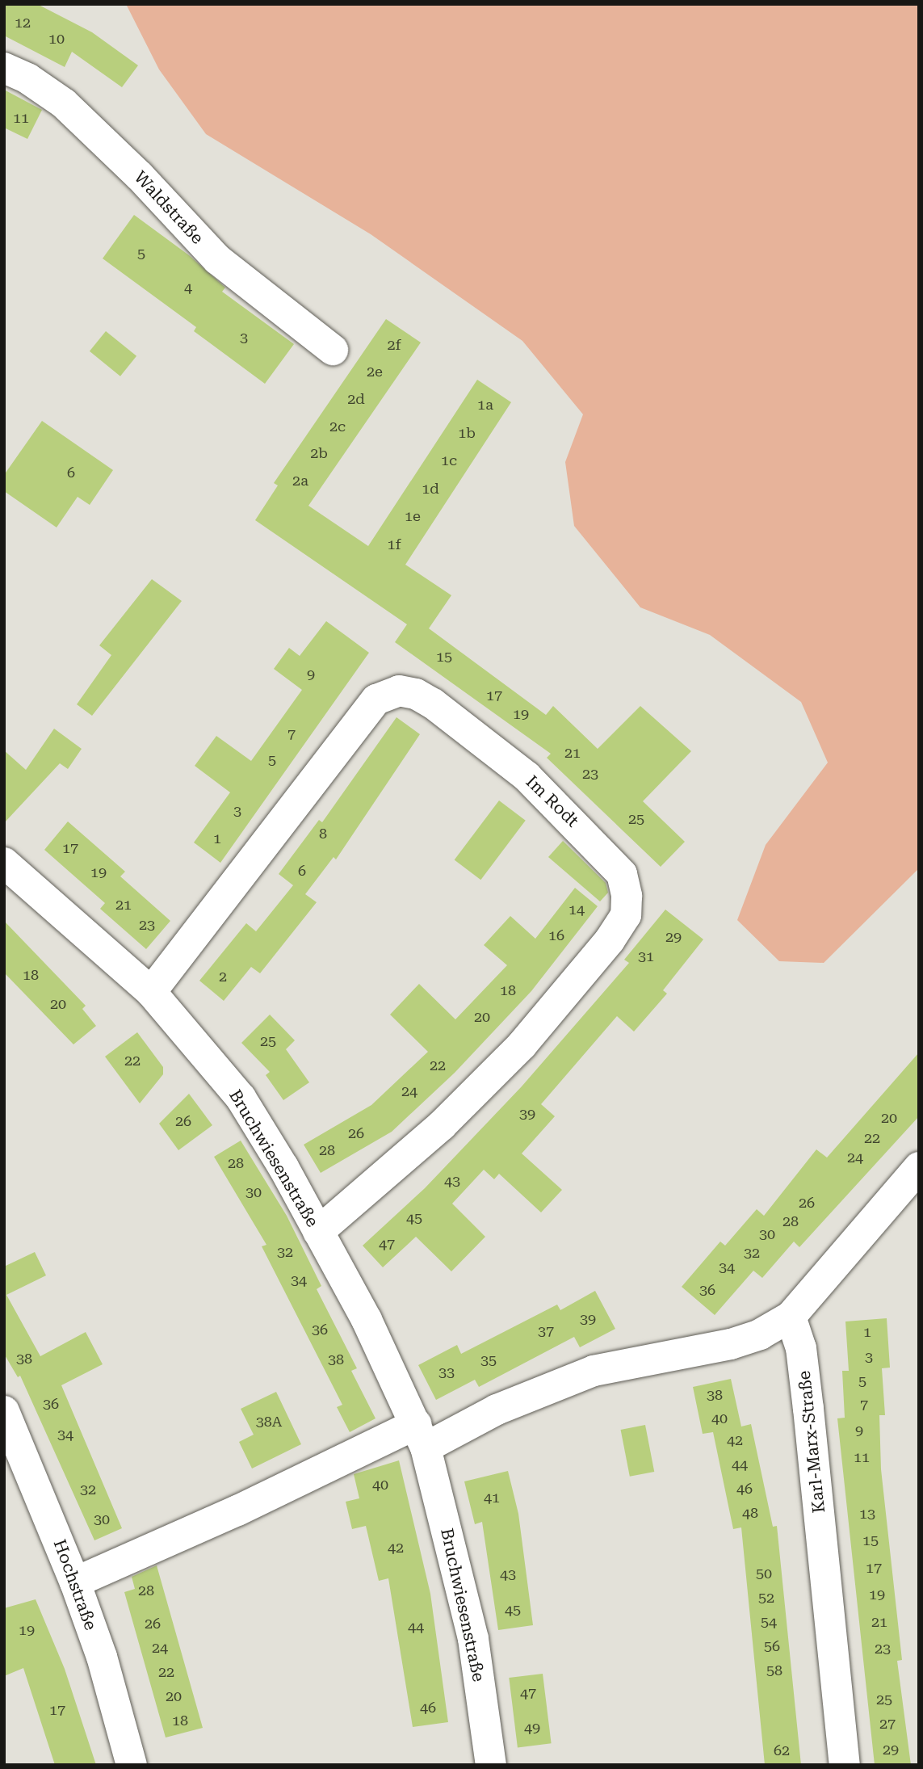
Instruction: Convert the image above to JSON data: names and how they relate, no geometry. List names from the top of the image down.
{
  "streets": {
    "street": [
      "Waldstraße",
      "Im Rodt",
      "Bruchwiesenstraße",
      "Karl-Marx-Straße",
      "Hochstraße"
    ]
  },
  "crossings": [
    ["Im Rodt", "Bruchwiesenstraße"]
  ],
  "house_numbers": [
    "12",
    "10",
    "11",
    "5",
    "4",
    "3",
    "2f",
    "2e",
    "2d",
    "1a",
    "2c",
    "1b",
    "2b",
    "1c",
    "6",
    "2a",
    "1d",
    "1e",
    "1f",
    "15",
    "9",
    "17",
    "19",
    "7",
    "21",
    "5",
    "23",
    "3",
    "25",
    "8",
    "1",
    "17",
    "6",
    "19",
    "21",
    "14",
    "23",
    "16",
    "29",
    "31",
    "18",
    "2",
    "18",
    "20",
    "20",
    "25",
    "22",
    "22",
    "24",
    "39",
    "20",
    "26",
    "26",
    "22",
    "28",
    "24",
    "28",
    "43",
    "30",
    "26",
    "45",
    "28",
    "30",
    "47",
    "32",
    "32",
    "34",
    "34",
    "36",
    "39",
    "36",
    "37",
    "1",
    "3",
    "38",
    "38",
    "35",
    "33",
    "5",
    "38",
    "36",
    "7",
    "40",
    "38A",
    "9",
    "34",
    "42",
    "11",
    "44",
    "40",
    "46",
    "32",
    "41",
    "48",
    "13",
    "30",
    "15",
    "42",
    "17",
    "50",
    "43",
    "28",
    "19",
    "52",
    "45",
    "54",
    "21",
    "26",
    "44",
    "19",
    "56",
    "24",
    "23",
    "58",
    "22",
    "47",
    "20",
    "25",
    "46",
    "17",
    "18",
    "27",
    "49",
    "29",
    "62"
  ]
}
